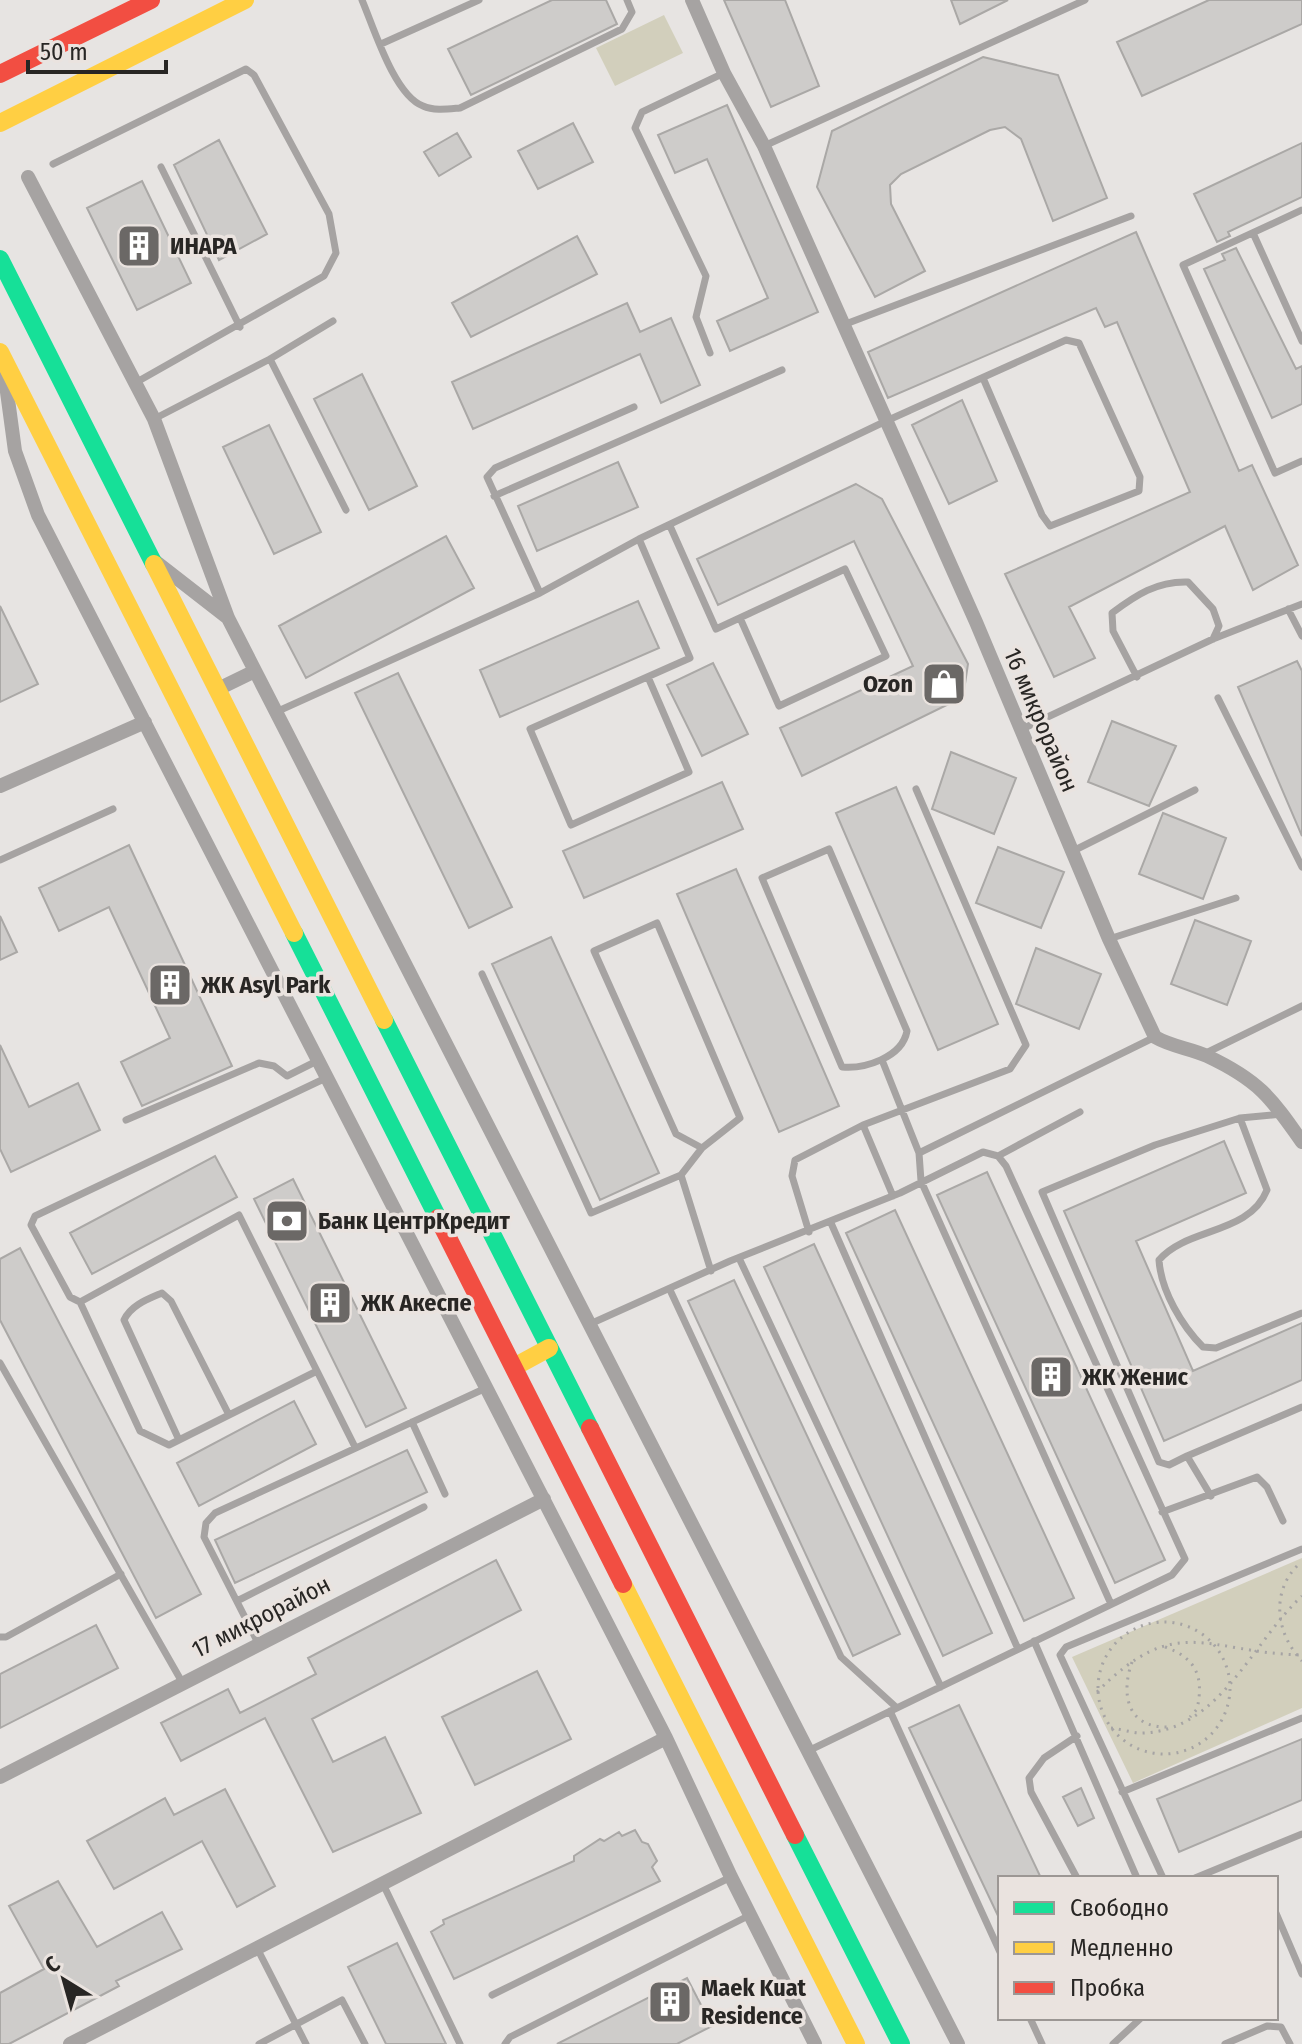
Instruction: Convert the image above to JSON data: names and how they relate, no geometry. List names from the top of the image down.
{
  "streets": {
    "street": ["16 микрорайон", "17 микрорайон"]
  },
  "places": {
    "building": [
      "ИНАРА",
      "ЖК Asyl Park",
      "ЖК Акеспе",
      "ЖК Женис",
      "Maek Kuat Residence"
    ],
    "shop": ["Ozon"],
    "bank": ["Банк ЦентрКредит"]
  },
  "legend": ["Свободно", "Медленно", "Пробка"],
  "scale_bar": "50 m",
  "north": "top left"
}
